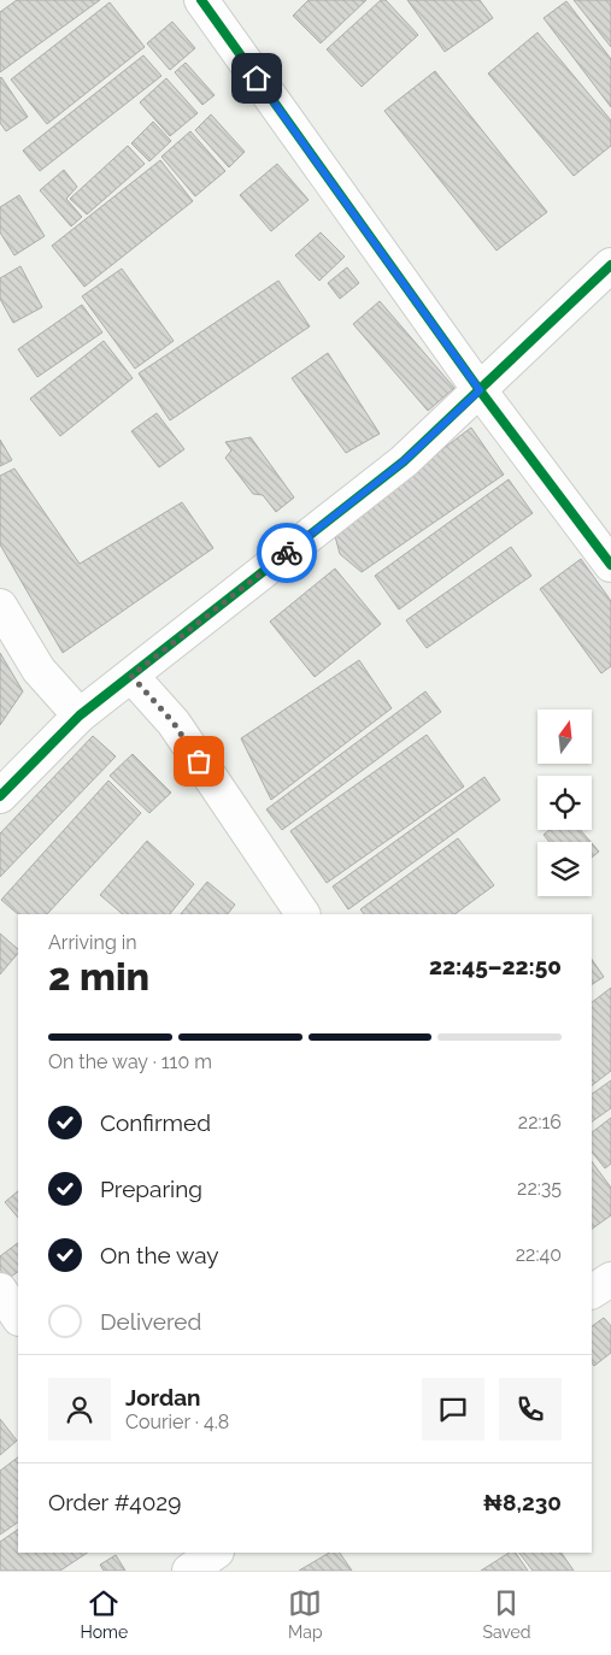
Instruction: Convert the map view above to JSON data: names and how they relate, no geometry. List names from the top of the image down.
{
  "north": "top",
  "page": {
    "heading": ["2 min", "Arriving in", "22:45–22:50"],
    "panel": [
      "Jordan",
      "Courier · 4.8",
      "Order #4029",
      "₦8,230"
    ],
    "bar": "On the way · 110 m",
    "list": [
      ["Confirmed", "22:16"],
      ["Preparing", "22:35"],
      ["On the way", "22:40"],
      "Delivered"
    ],
    "tabs": ["Home", "Map", "Saved"]
  }
}
